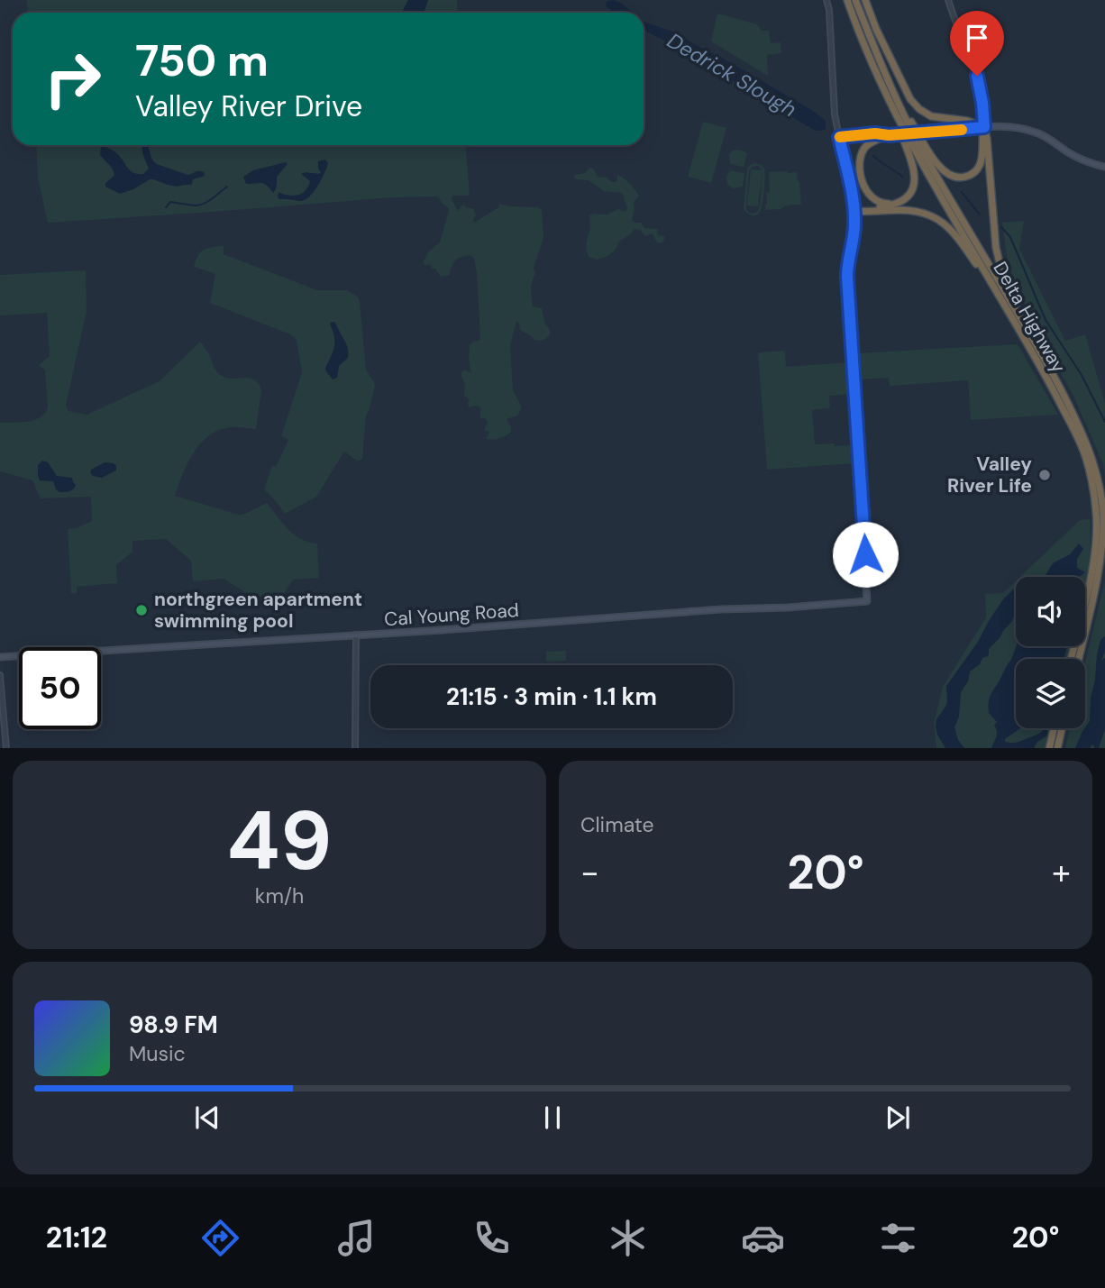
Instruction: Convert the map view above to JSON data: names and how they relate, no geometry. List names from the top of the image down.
{
  "streets": {
    "highway": ["Delta Highway"],
    "main road": ["Cal Young Road"]
  },
  "water": ["Dedrick Slough"],
  "places": ["Valley River Life", "northgreen apartment swimming pool"],
  "page": {
    "turn": ["750 m", "Valley River Drive"],
    "limit": "50",
    "trip": "21:15 · 3 min · 1.1 km",
    "tile": [
      ["49", "km/h"],
      "Climate"
    ],
    "heat": ["−", "20°", "+"],
    "song": ["98.9 FM", "Music"],
    "tabs": ["21:12", "20°"]
  }
}
